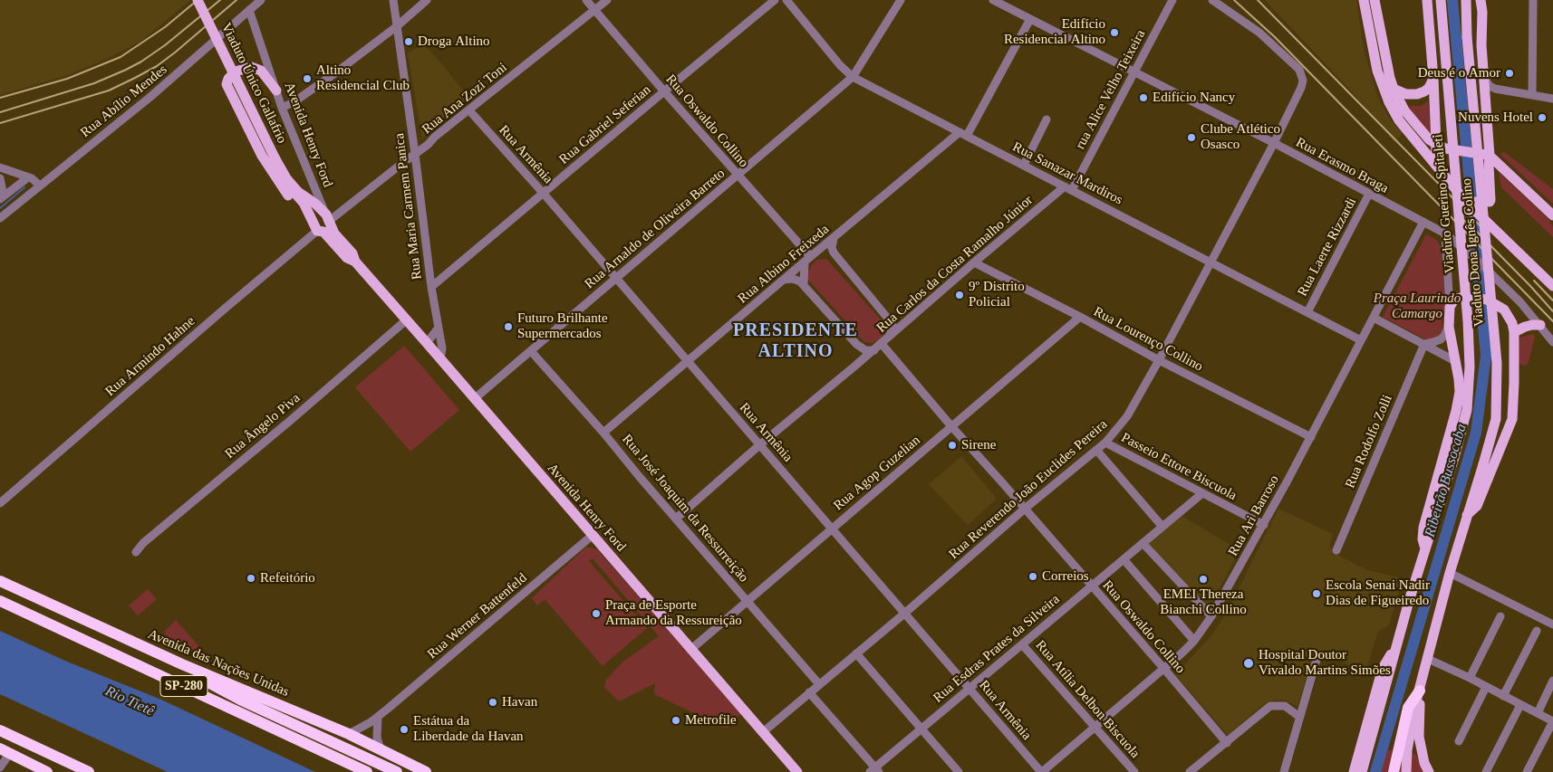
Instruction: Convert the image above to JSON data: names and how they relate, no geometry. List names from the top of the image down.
{
  "streets": {
    "highway": ["Avenida das Nações Unidas", "SP-280"],
    "main road": [
      "Viaduto Único Gallafrio",
      "Avenida Henry Ford",
      "Viaduto Guerino Spitaleti",
      "Viaduto Dona Ignês Colino"
    ],
    "street": [
      "rua Alice Velho Teixeira",
      "Rua Ana Zozi Toni",
      "Rua Abílio Mendes",
      "Rua Oswaldo Collino",
      "Rua Gabriel Seferian",
      "Rua Armênia",
      "Rua Erasmo Braga",
      "Rua Sanazar Mardiros",
      "Rua Maria Carmem Panica",
      "Rua Arnaldo de Oliveira Barreto",
      "Rua Laerte Rizzardi",
      "Rua Albino Freixeda",
      "Rua Carlos da Costa Ramalho Júnior",
      "Rua Lourenço Collino",
      "Rua Armindo Hahne",
      "Rua Ângelo Piva",
      "Rua Rodolfo Zolli",
      "Passeio Ettore Biscuola",
      "Rua Agop Guzelian",
      "Rua Reverendo João Euclides Pereira",
      "Rua José Joaquim da Ressurreição",
      "Rua Ari Barroso",
      "Rua Werner Battenfeld",
      "Rua Esdras Prates da Silveira",
      "Rua Atília Delbon Biscuola"
    ]
  },
  "crossings": [
    ["Viaduto Único Gallafrio", "Rua Ana Zozi Toni"],
    ["Viaduto Único Gallafrio", "Avenida Henry Ford"],
    ["Viaduto Único Gallafrio", "Rua Armindo Hahne"],
    ["rua Alice Velho Teixeira", "Rua Erasmo Braga"],
    ["rua Alice Velho Teixeira", "Rua Sanazar Mardiros"],
    ["rua Alice Velho Teixeira", "Rua Carlos da Costa Ramalho Júnior"],
    ["Rua Ana Zozi Toni", "Rua Oswaldo Collino"],
    ["Rua Ana Zozi Toni", "Avenida Henry Ford"],
    ["Rua Ana Zozi Toni", "Rua Armênia"],
    ["Rua Ana Zozi Toni", "Rua Maria Carmem Panica"],
    ["Rua Abílio Mendes", "Avenida Henry Ford"],
    ["Rua Oswaldo Collino", "Rua Gabriel Seferian"],
    ["Rua Oswaldo Collino", "Rua Arnaldo de Oliveira Barreto"],
    ["Rua Oswaldo Collino", "Rua Albino Freixeda"],
    ["Rua Oswaldo Collino", "Rua Carlos da Costa Ramalho Júnior"],
    ["Rua Oswaldo Collino", "Rua Agop Guzelian"],
    ["Rua Oswaldo Collino", "Rua Reverendo João Euclides Pereira"],
    ["Rua Oswaldo Collino", "Rua Ari Barroso"],
    ["Rua Oswaldo Collino", "Rua Esdras Prates da Silveira"],
    ["Rua Gabriel Seferian", "Rua Armênia"],
    ["Rua Gabriel Seferian", "Rua Maria Carmem Panica"],
    ["Avenida Henry Ford", "Rua Maria Carmem Panica"],
    ["Avenida Henry Ford", "Rua Arnaldo de Oliveira Barreto"],
    ["Avenida Henry Ford", "Rua Armindo Hahne"],
    ["Avenida Henry Ford", "Rua Ângelo Piva"],
    ["Avenida Henry Ford", "Rua Agop Guzelian"],
    ["Avenida Henry Ford", "Rua Reverendo João Euclides Pereira"],
    ["Avenida Henry Ford", "Rua Werner Battenfeld"],
    ["Rua Armênia", "Rua Arnaldo de Oliveira Barreto"],
    ["Rua Armênia", "Rua Albino Freixeda"],
    ["Rua Armênia", "Rua Carlos da Costa Ramalho Júnior"],
    ["Rua Armênia", "Rua Agop Guzelian"],
    ["Rua Armênia", "Rua Reverendo João Euclides Pereira"],
    ["Rua Armênia", "Rua Ari Barroso"],
    ["Rua Armênia", "Rua Esdras Prates da Silveira"],
    ["Rua Erasmo Braga", "Rua Laerte Rizzardi"],
    ["Rua Erasmo Braga", "Rua Reverendo João Euclides Pereira"],
    ["Rua Erasmo Braga", "Rua Ari Barroso"],
    ["Rua Sanazar Mardiros", "Rua Arnaldo de Oliveira Barreto"],
    ["Rua Sanazar Mardiros", "Rua Laerte Rizzardi"],
    ["Rua Sanazar Mardiros", "Rua Albino Freixeda"],
    ["Rua Sanazar Mardiros", "Rua Carlos da Costa Ramalho Júnior"],
    ["Rua Sanazar Mardiros", "Rua Reverendo João Euclides Pereira"],
    ["Rua Sanazar Mardiros", "Rua Ari Barroso"],
    ["Rua Arnaldo de Oliveira Barreto", "Rua José Joaquim da Ressurreição"],
    ["Rua Albino Freixeda", "Rua José Joaquim da Ressurreição"],
    ["Rua Carlos da Costa Ramalho Júnior", "Rua Lourenço Collino"],
    ["Rua Carlos da Costa Ramalho Júnior", "Rua José Joaquim da Ressurreição"],
    ["Rua Lourenço Collino", "Rua Agop Guzelian"],
    ["Rua Lourenço Collino", "Rua Reverendo João Euclides Pereira"],
    ["Rua Lourenço Collino", "Rua Ari Barroso"],
    ["Passeio Ettore Biscuola", "Rua Reverendo João Euclides Pereira"],
    ["Passeio Ettore Biscuola", "Rua Ari Barroso"],
    ["Passeio Ettore Biscuola", "Rua Esdras Prates da Silveira"],
    ["Rua Agop Guzelian", "Rua José Joaquim da Ressurreição"],
    ["Rua Reverendo João Euclides Pereira", "Rua José Joaquim da Ressurreição"],
    ["Rua Ari Barroso", "Rua Atília Delbon Biscuola"],
    ["Rua Werner Battenfeld", "Avenida das Nações Unidas"],
    ["Rua Esdras Prates da Silveira", "Rua Atília Delbon Biscuola"]
  ],
  "districts": ["PRESIDENTE ALTINO"],
  "water": ["Ribeirão Bussocaba", "Rio Tietê"],
  "parks": ["Praça Laurindo Camargo"],
  "places": [
    "Edifício Residencial Altino",
    "Droga Altino",
    "Deus é o Amor",
    "Altino Residencial Club",
    "Edifício Nancy",
    "Nuvens Hotel",
    "Clube Atlético Osasco",
    "9º Distrito Policial",
    "Futuro Brilhante Supermercados",
    "Sirene",
    "Correios",
    "Refeitório",
    "EMEI Thereza Bianchi Collino",
    "Escola Senai Nadir Dias de Figueiredo",
    "Praça de Esporte Armando da Ressureição",
    "Hospital Doutor Vivaldo Martins Simões",
    "Havan",
    "Metrofile",
    "Estátua da Liberdade da Havan"
  ]
}
